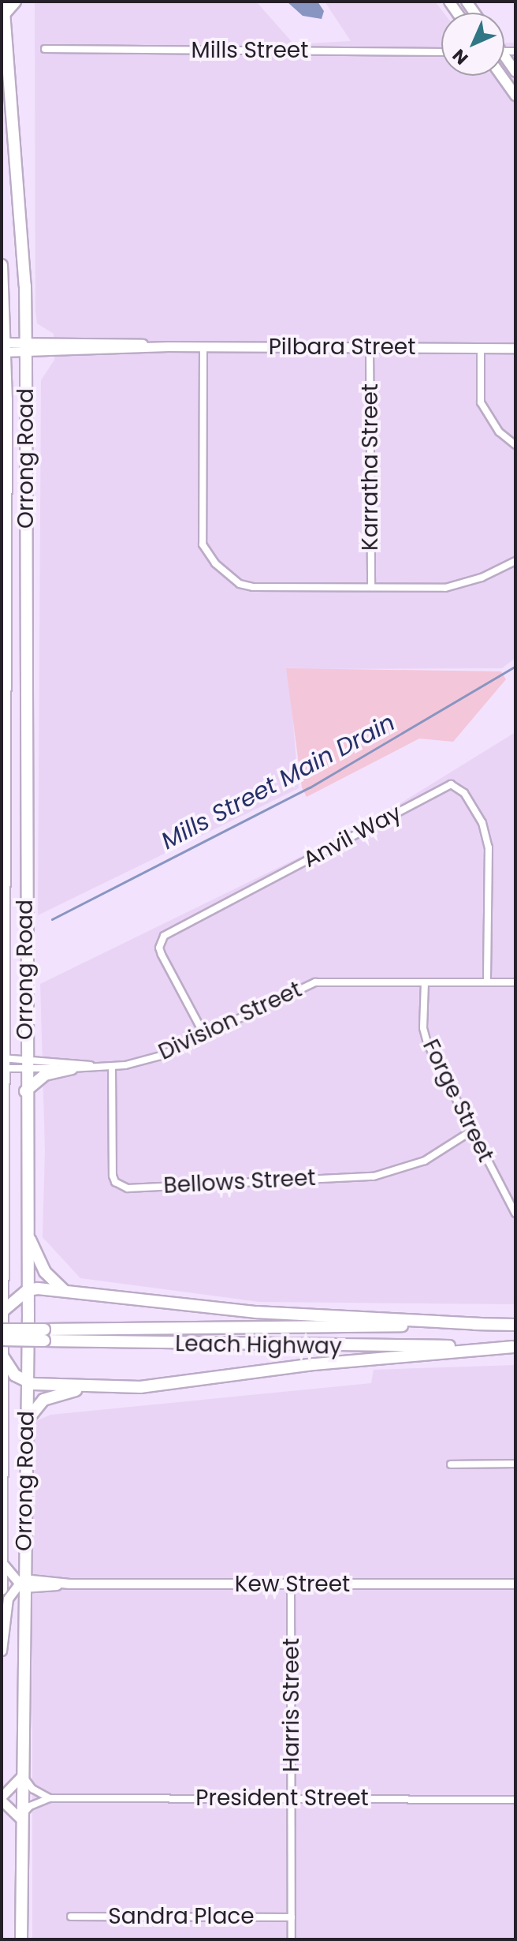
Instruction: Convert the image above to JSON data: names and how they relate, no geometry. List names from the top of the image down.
{
  "streets": {
    "highway": ["Orrong Road", "Leach Highway"],
    "street": [
      "Mills Street",
      "Pilbara Street",
      "Karratha Street",
      "Anvil Way",
      "Division Street",
      "Forge Street",
      "Bellows Street",
      "Kew Street",
      "Harris Street",
      "President Street",
      "Sandra Place"
    ]
  },
  "crossings": [
    ["Pilbara Street", "Orrong Road"],
    ["Pilbara Street", "Karratha Street"],
    ["Orrong Road", "Division Street"],
    ["Orrong Road", "Kew Street"],
    ["Anvil Way", "Division Street"],
    ["Division Street", "Forge Street"],
    ["Division Street", "Bellows Street"],
    ["Forge Street", "Bellows Street"],
    ["Kew Street", "Harris Street"],
    ["Harris Street", "President Street"],
    ["Harris Street", "Sandra Place"]
  ],
  "water": ["Mills Street Main Drain"],
  "north": "bottom left"
}
